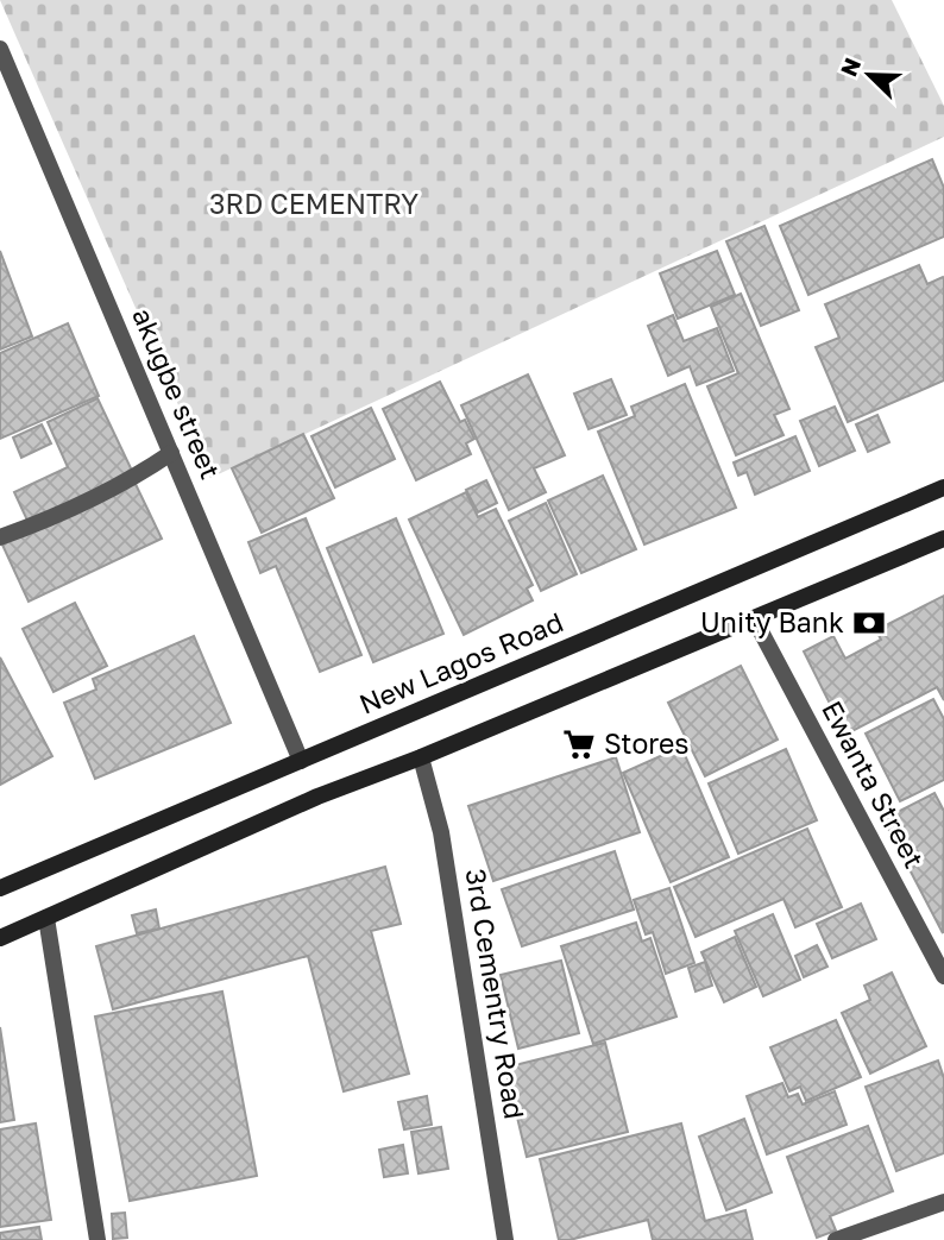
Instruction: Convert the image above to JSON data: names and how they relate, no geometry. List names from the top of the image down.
{
  "streets": {
    "main road": ["New Lagos Road"],
    "street": ["akugbe street", "Ewanta Street", "3rd Cementry Road"]
  },
  "crossings": [
    ["akugbe street", "New Lagos Road"]
  ],
  "parks": ["3RD CEMENTRY"],
  "places": {
    "bank": ["Unity Bank"],
    "supermarket": ["Stores"]
  },
  "north": "top left"
}
